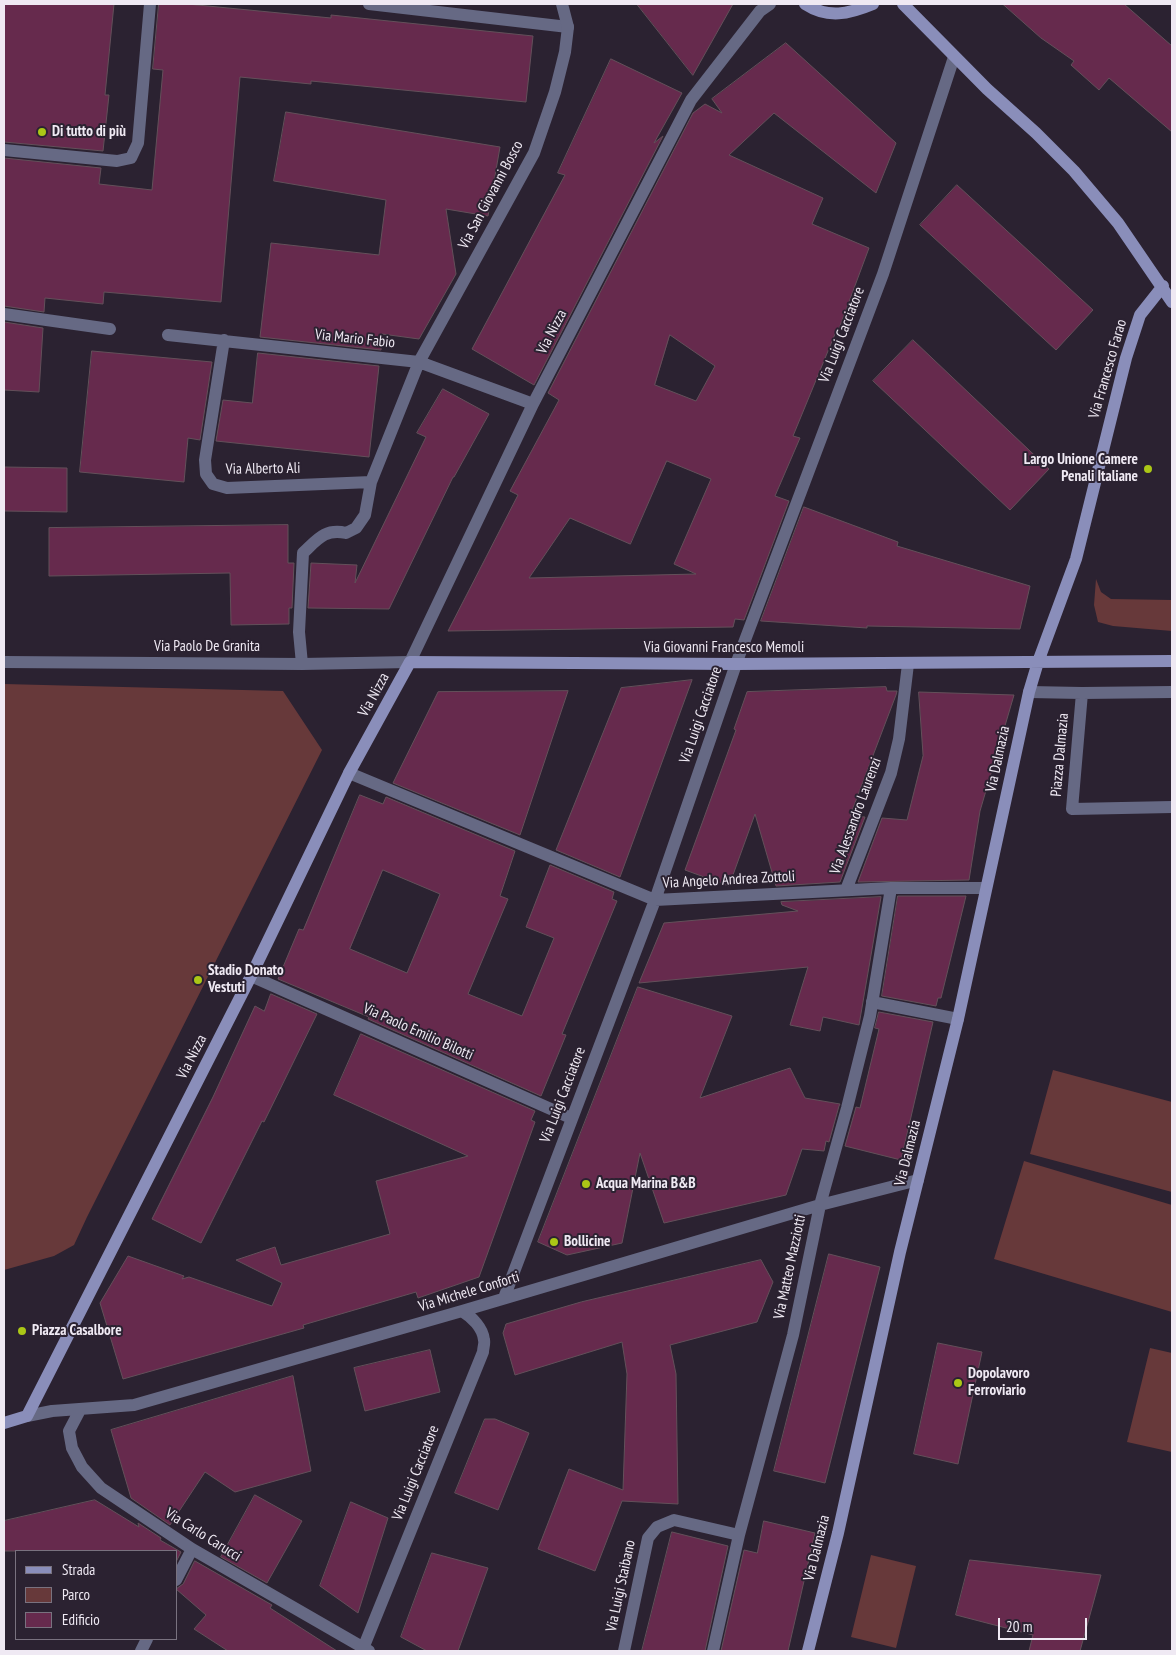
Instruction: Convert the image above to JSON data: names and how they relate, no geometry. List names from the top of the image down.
{
  "streets": {
    "main road": [
      "Via Nizza",
      "Via Francesco Farao",
      "Via Giovanni Francesco Memoli",
      "Via Dalmazia"
    ],
    "street": [
      "Via San Giovanni Bosco",
      "Via Luigi Cacciatore",
      "Via Mario Fabio",
      "Via Alberto Ali",
      "Via Paolo De Granita",
      "Piazza Dalmazia",
      "Via Alessandro Laurenzi",
      "Via Angelo Andrea Zottoli",
      "Via Paolo Emilio Bilotti",
      "Via Matteo Mazziotti",
      "Via Michele Conforti",
      "Via Carlo Carucci",
      "Via Luigi Staibano"
    ]
  },
  "crossings": [
    ["Via San Giovanni Bosco", "Via Mario Fabio"],
    ["Via Nizza", "Via Mario Fabio"],
    ["Via Nizza", "Via Paolo De Granita"],
    ["Via Nizza", "Via Giovanni Francesco Memoli"],
    ["Via Nizza", "Via Angelo Andrea Zottoli"],
    ["Via Nizza", "Via Paolo Emilio Bilotti"],
    ["Via Nizza", "Via Michele Conforti"],
    ["Via Luigi Cacciatore", "Via Giovanni Francesco Memoli"],
    ["Via Luigi Cacciatore", "Via Angelo Andrea Zottoli"],
    ["Via Luigi Cacciatore", "Via Paolo Emilio Bilotti"],
    ["Via Luigi Cacciatore", "Via Michele Conforti"],
    ["Via Luigi Cacciatore", "Via Carlo Carucci"],
    ["Via Mario Fabio", "Via Alberto Ali"],
    ["Via Francesco Farao", "Via Giovanni Francesco Memoli"],
    ["Via Francesco Farao", "Via Dalmazia"],
    ["Via Paolo De Granita", "Via Giovanni Francesco Memoli"],
    ["Via Giovanni Francesco Memoli", "Via Dalmazia"],
    ["Via Giovanni Francesco Memoli", "Via Alessandro Laurenzi"],
    ["Piazza Dalmazia", "Via Dalmazia"],
    ["Via Dalmazia", "Via Angelo Andrea Zottoli"],
    ["Via Dalmazia", "Via Michele Conforti"],
    ["Via Alessandro Laurenzi", "Via Angelo Andrea Zottoli"],
    ["Via Angelo Andrea Zottoli", "Via Matteo Mazziotti"],
    ["Via Matteo Mazziotti", "Via Michele Conforti"],
    ["Via Matteo Mazziotti", "Via Luigi Staibano"],
    ["Via Michele Conforti", "Via Carlo Carucci"]
  ],
  "places": [
    "Di tutto di più",
    "Largo Unione Camere Penali Italiane",
    "Stadio Donato Vestuti",
    "Acqua Marina B&B",
    "Bollicine",
    "Piazza Casalbore",
    "Dopolavoro Ferroviario"
  ],
  "legend": ["Strada", "Parco", "Edificio"],
  "scale_bar": "20 m"
}
